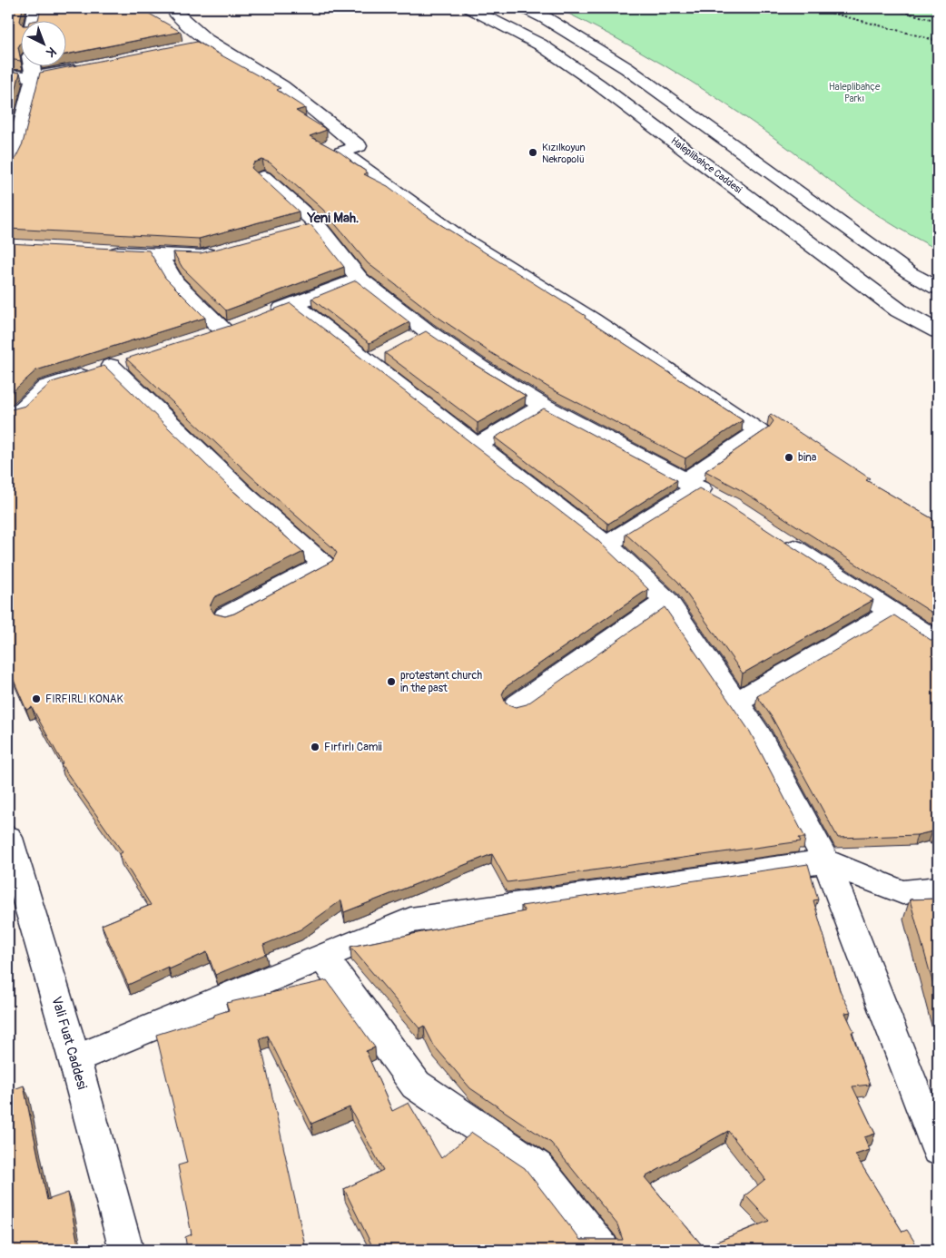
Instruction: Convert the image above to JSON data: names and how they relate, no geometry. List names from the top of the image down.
{
  "streets": {
    "street": ["Haleplibahçe Caddesi", "Vali Fuat Caddesi"]
  },
  "districts": ["Yeni Mah."],
  "parks": ["Haleplibahçe Parkı"],
  "places": [
    "Kızılkoyun Nekropolü",
    "bina",
    "protestant church in the past",
    "FIRFIRLI KONAK",
    "Fırfırlı Camii"
  ],
  "north": "bottom right"
}
